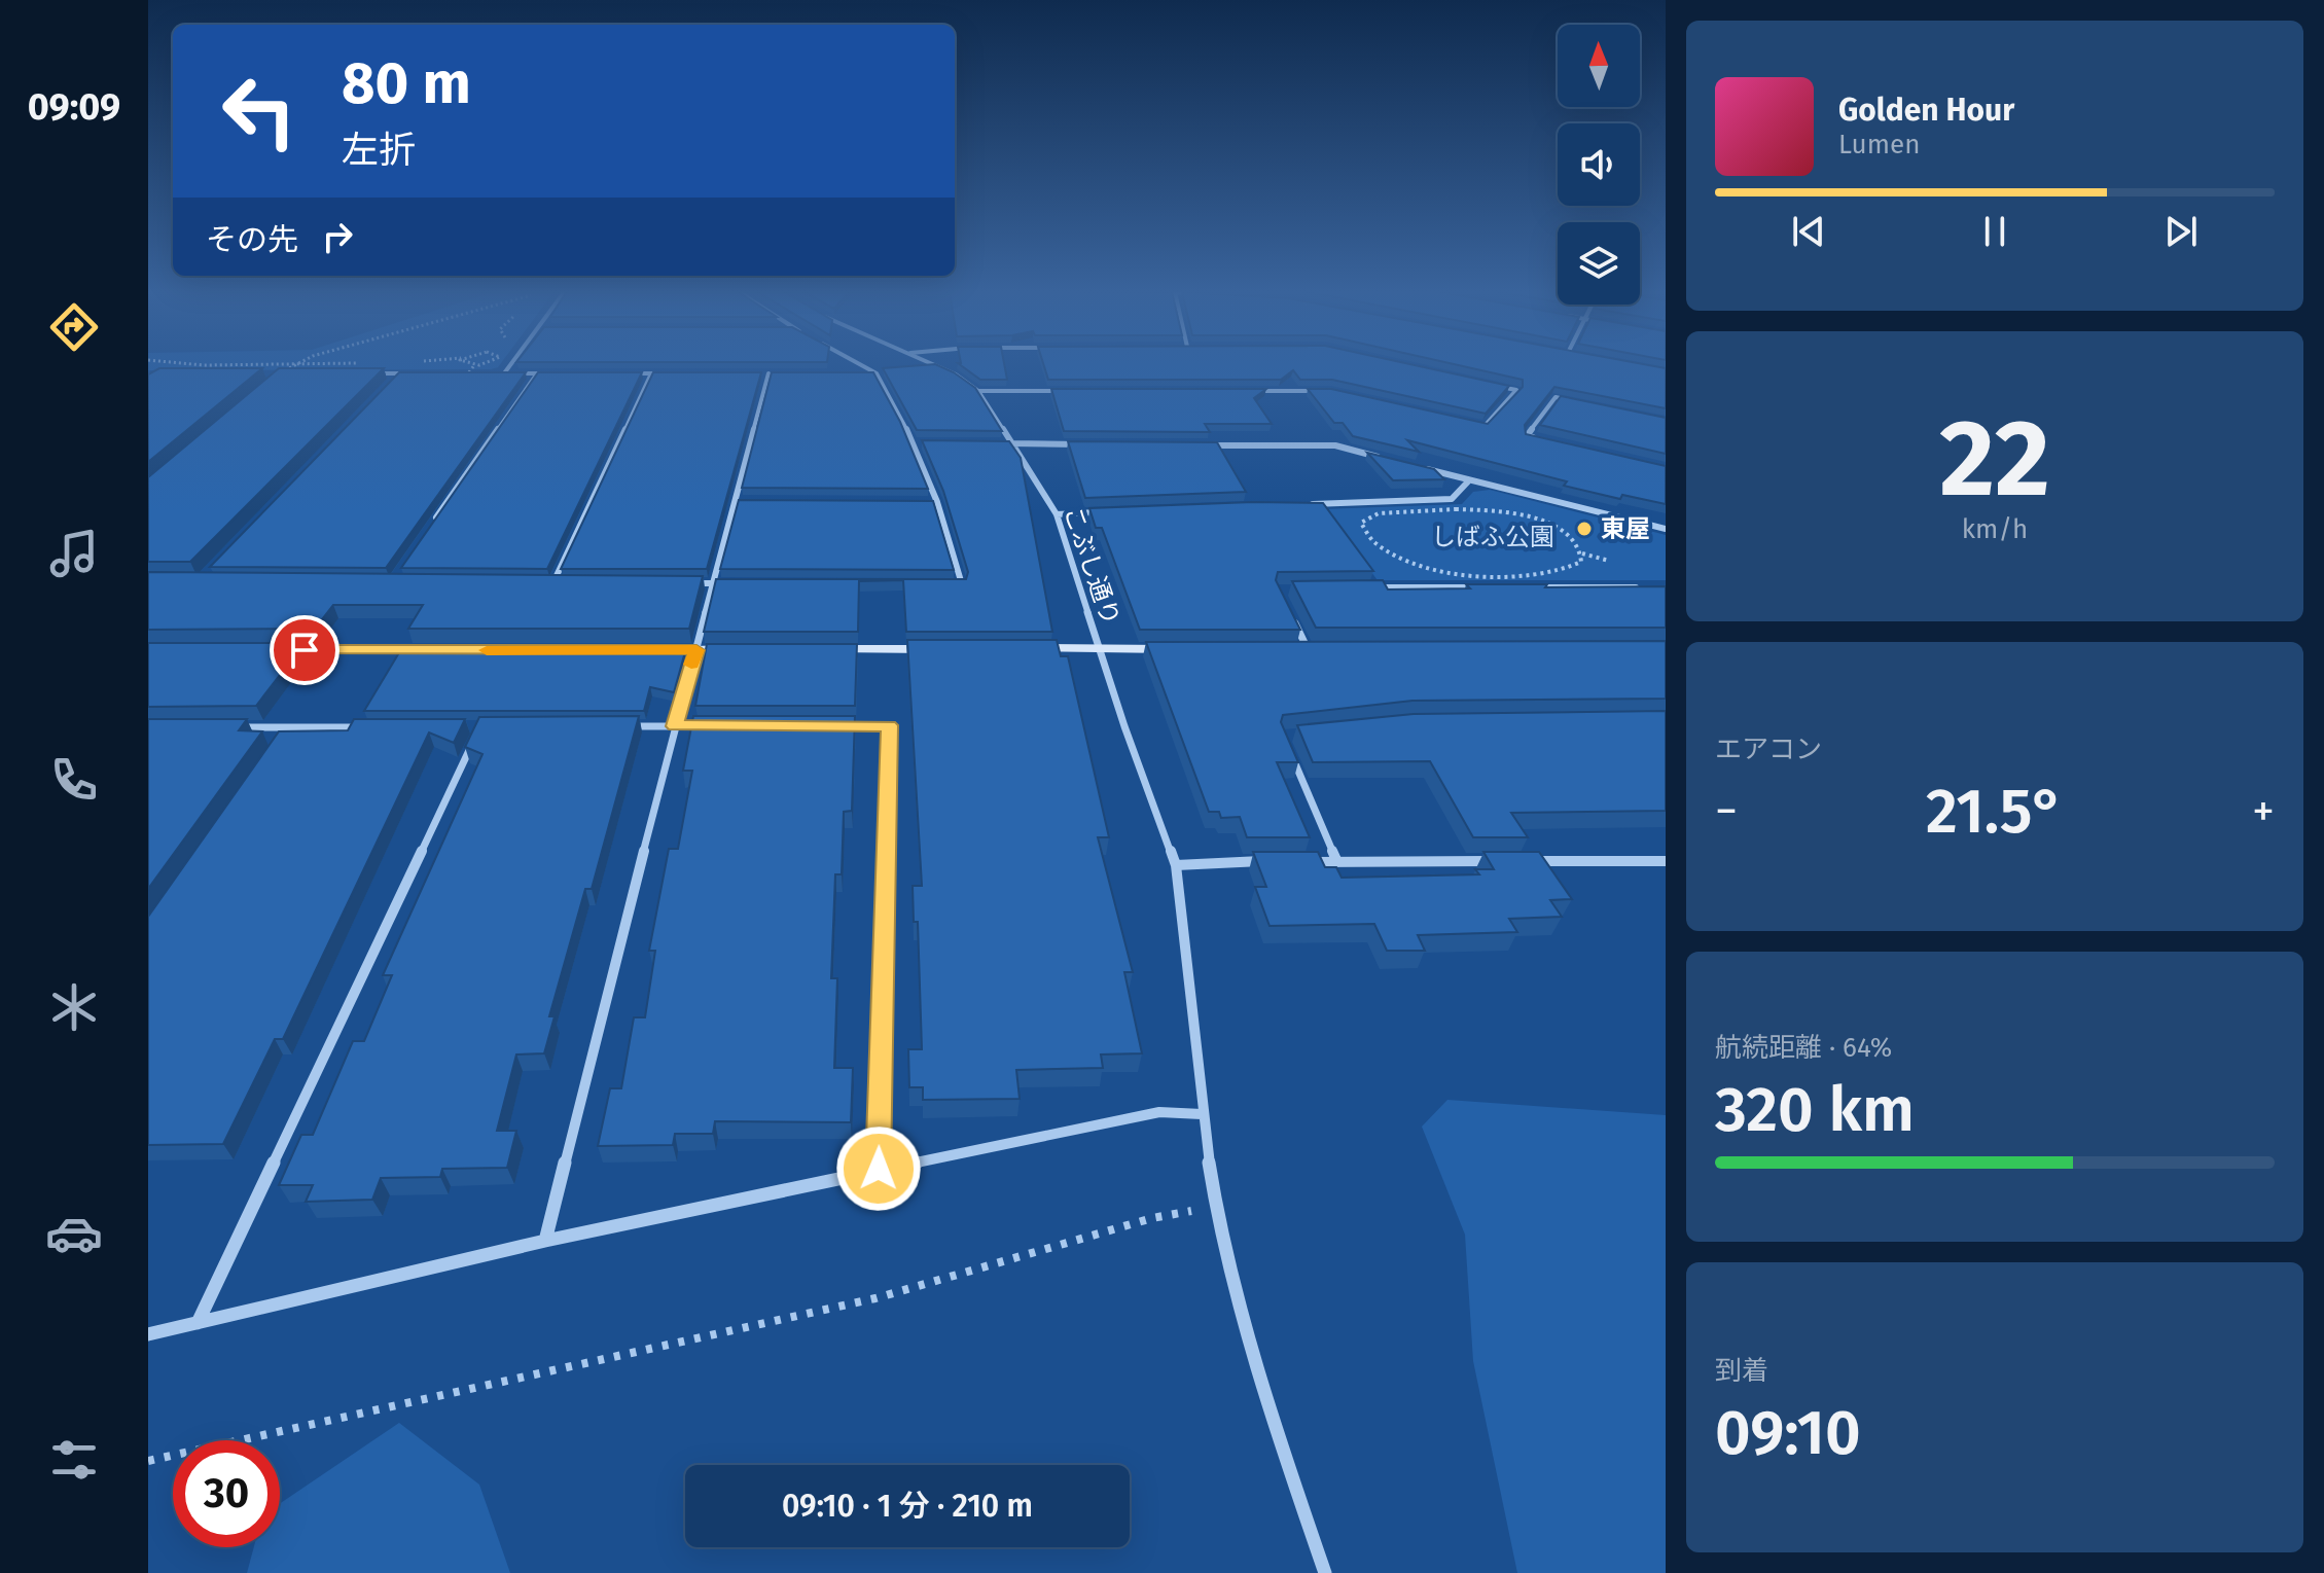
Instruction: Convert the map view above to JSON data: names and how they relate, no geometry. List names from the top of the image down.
{
  "streets": {
    "street": ["こぶし通り"]
  },
  "parks": ["しばふ公園"],
  "places": ["東屋"],
  "north": "top",
  "page": {
    "tabs": "09:09",
    "turn": ["80 m", "左折"],
    "song": ["Golden Hour", "Lumen"],
    "then": "その先",
    "tile": [
      ["22", "km/h"],
      "エアコン",
      ["航続距離 · 64%", "320 km"],
      ["到着", "09:10"]
    ],
    "heat": ["−", "21.5°", "+"],
    "limit": "30",
    "trip": "09:10 · 1 分 · 210 m"
  }
}
